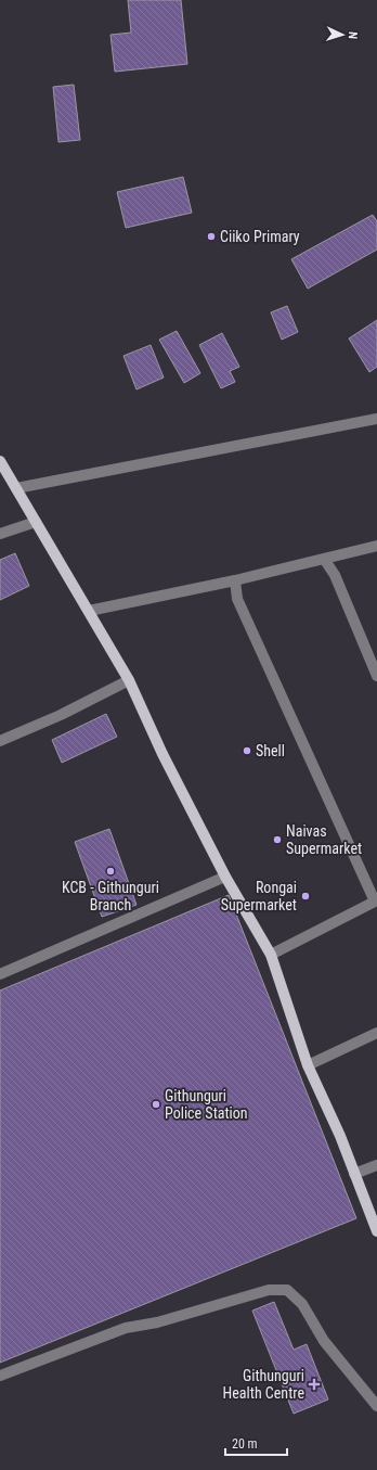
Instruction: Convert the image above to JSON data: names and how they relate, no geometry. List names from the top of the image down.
{
  "places": {
    "other": [
      "Ciiko Primary",
      "Shell",
      "Naivas Supermarket",
      "KCB - Githunguri Branch",
      "Rongai Supermarket",
      "Githunguri Police Station"
    ],
    "health": ["Githunguri Health Centre"]
  },
  "scale_bar": "20 m",
  "north": "right"
}
